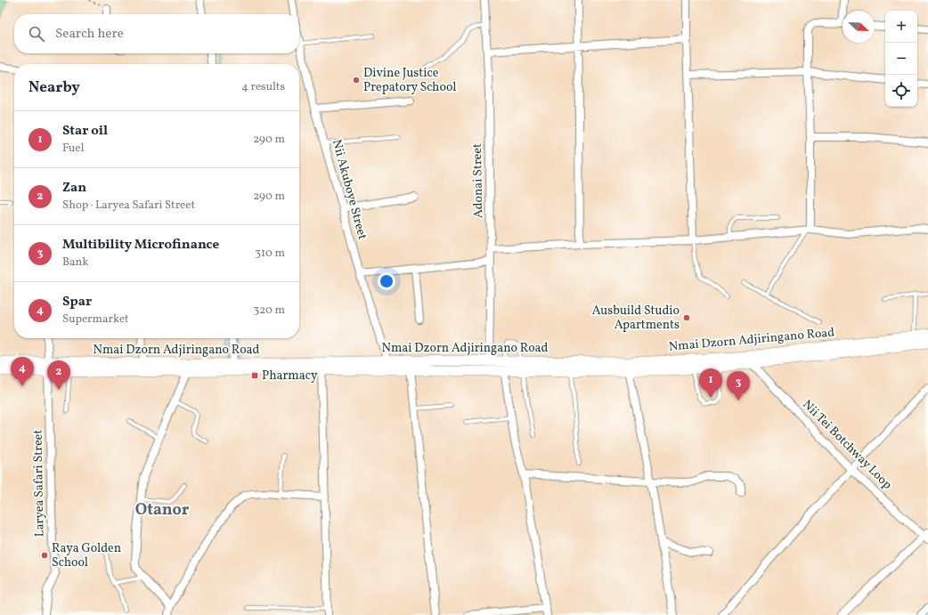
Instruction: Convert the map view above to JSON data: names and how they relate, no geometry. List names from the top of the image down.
{
  "streets": {
    "main road": ["Nmai Dzorn Adjiringano Road"],
    "street": [
      "Adonai Street",
      "Nii Akuboye Street",
      "Nii Tei Botchway Loop",
      "Laryea Safari Street"
    ]
  },
  "crossings": [
    ["Adonai Street", "Nmai Dzorn Adjiringano Road"],
    ["Nii Akuboye Street", "Nmai Dzorn Adjiringano Road"],
    ["Nmai Dzorn Adjiringano Road", "Nii Tei Botchway Loop"],
    ["Nmai Dzorn Adjiringano Road", "Laryea Safari Street"]
  ],
  "districts": ["Otanor"],
  "places": {
    "other": ["Divine Justice Prepatory School", "Ausbuild Studio Apartments", "Raya Golden School"],
    "transit": ["Pharmacy"]
  },
  "north": "bottom right",
  "page": {
    "map_buttons": ["+", "−"],
    "search": "Search here",
    "heading": ["Nearby", "4 results"],
    "list": [
      {
        "mark": "1",
        "name": "Star oil",
        "note": "Fuel",
        "value": "290 m"
      },
      {
        "mark": "2",
        "name": "Zan",
        "note": "Shop · Laryea Safari Street",
        "value": "290 m"
      },
      {
        "mark": "3",
        "name": "Multibility Microfinance",
        "note": "Bank",
        "value": "310 m"
      },
      {
        "mark": "4",
        "name": "Spar",
        "note": "Supermarket",
        "value": "320 m"
      }
    ],
    "pins": [
      "4",
      "2",
      "1",
      "3"
    ]
  }
}
